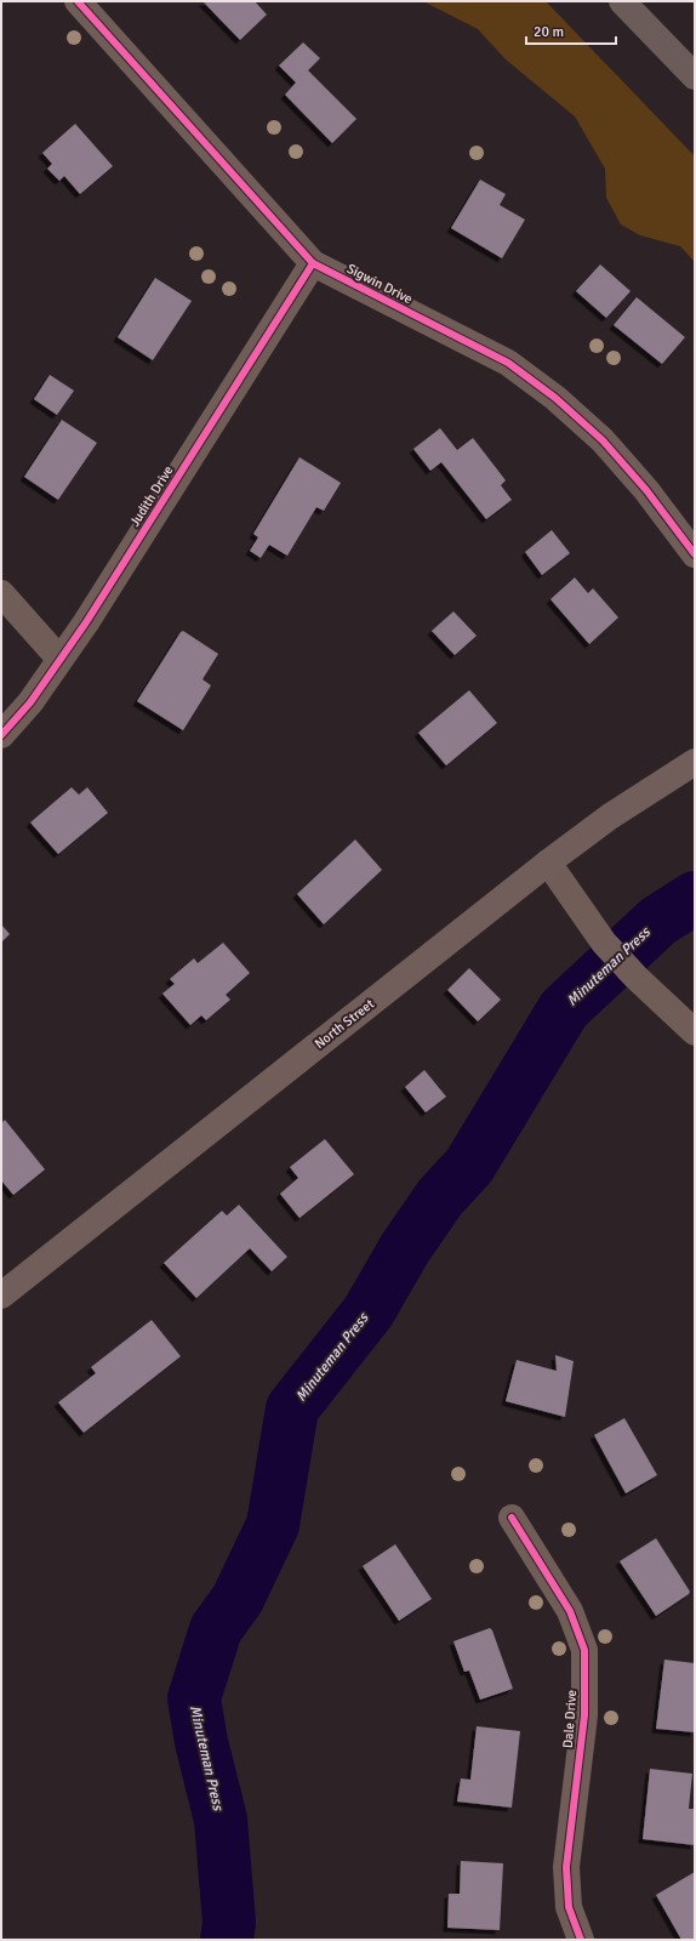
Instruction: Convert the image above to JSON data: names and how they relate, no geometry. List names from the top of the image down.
{
  "streets": {
    "main road": ["North Street"],
    "street": ["Sigwin Drive", "Judith Drive", "Dale Drive"]
  },
  "crossings": [
    ["Sigwin Drive", "Judith Drive"]
  ],
  "water": ["Minuteman Press"],
  "scale_bar": "20 m"
}
